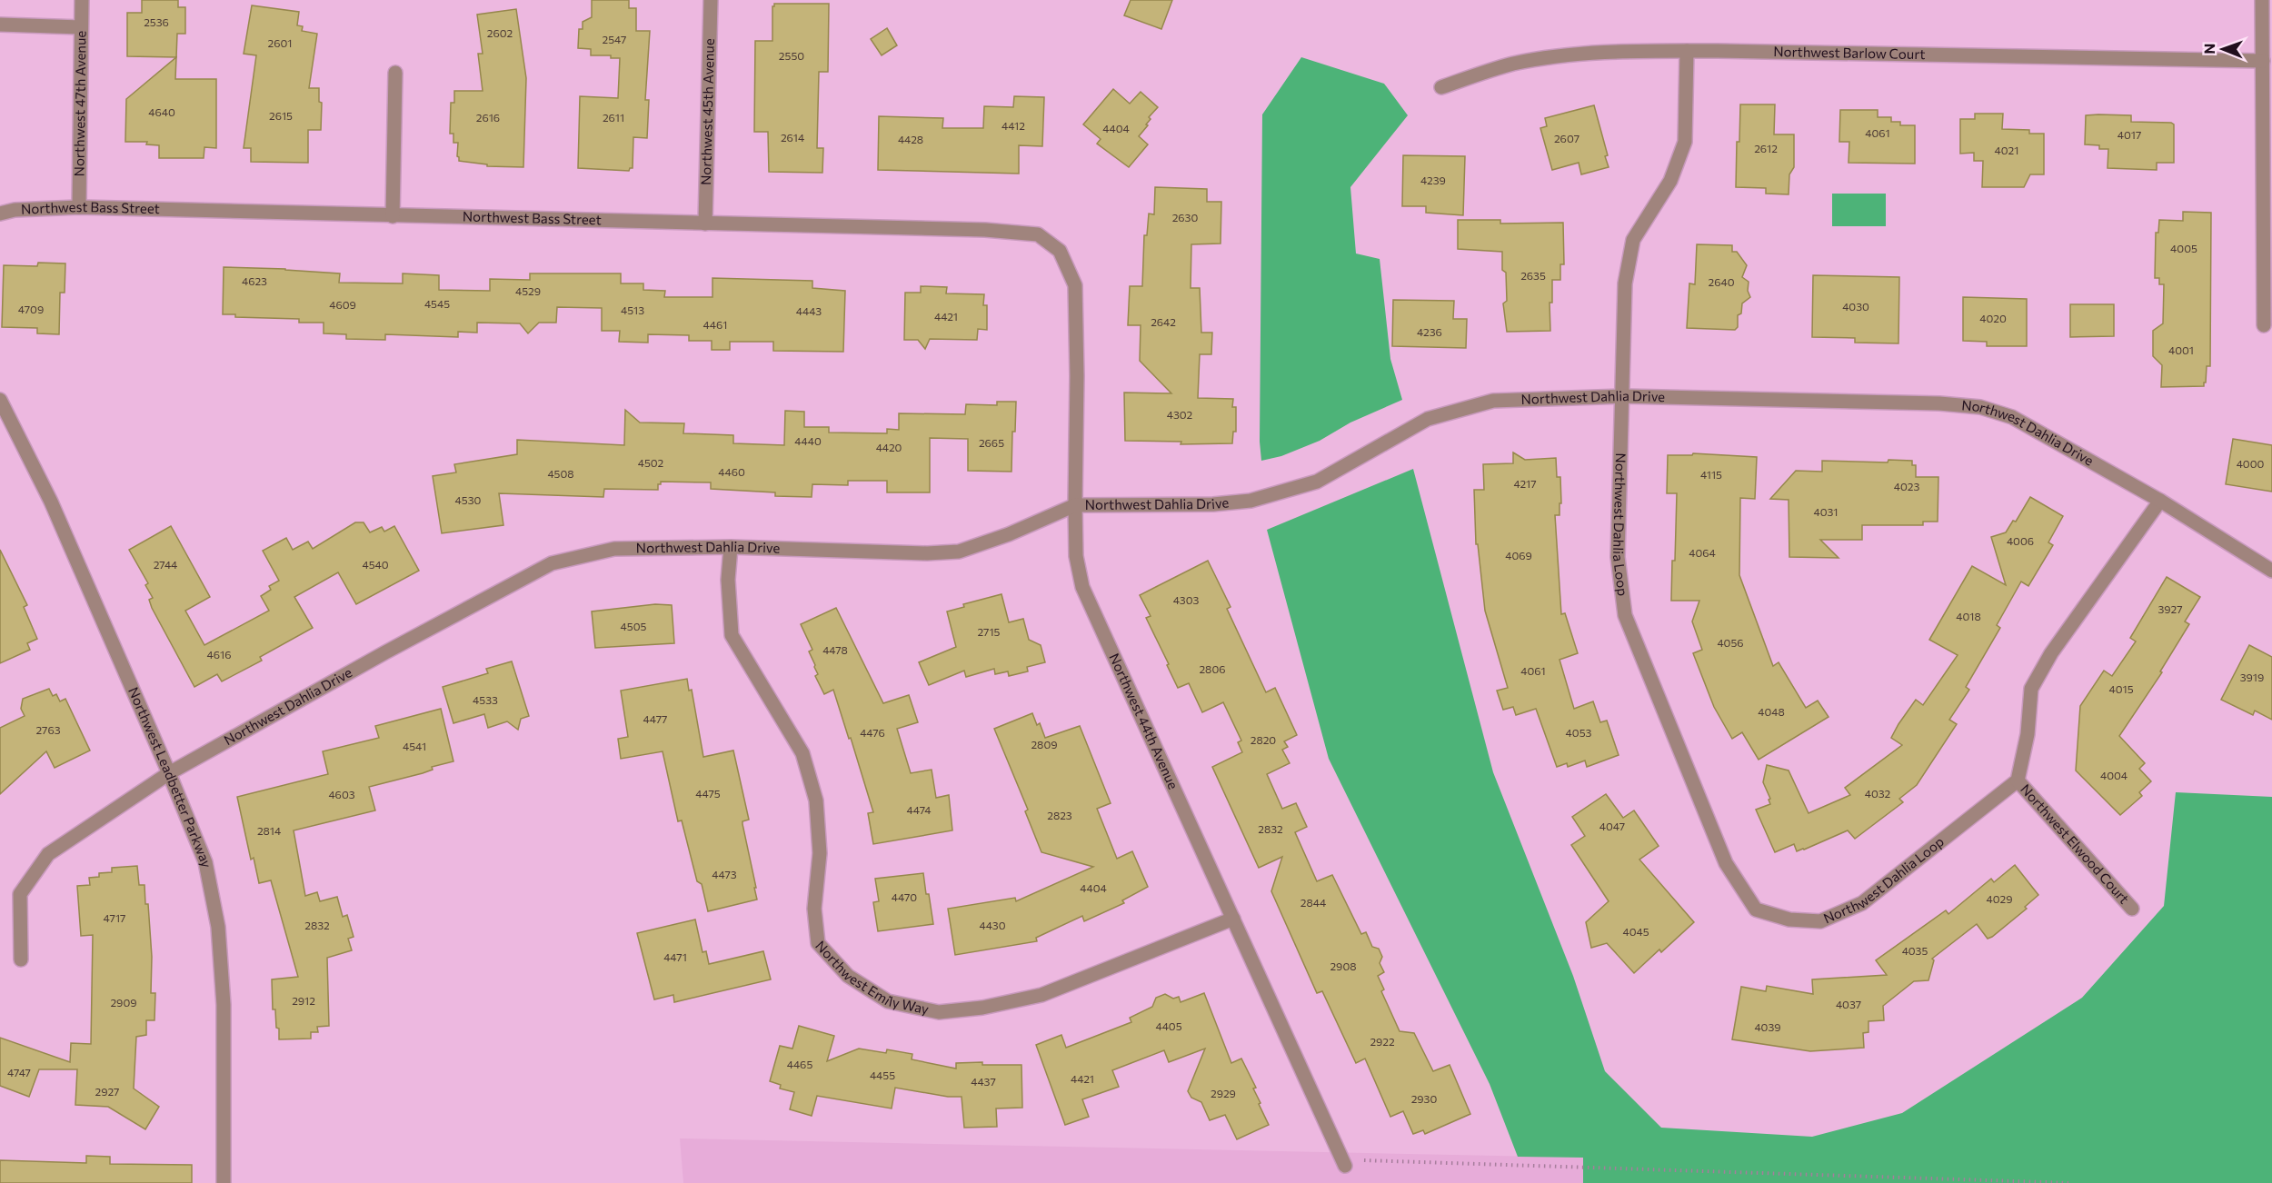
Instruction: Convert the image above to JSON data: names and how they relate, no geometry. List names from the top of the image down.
{
  "streets": {
    "street": [
      "Northwest Barlow Court",
      "Northwest 47th Avenue",
      "Northwest 45th Avenue",
      "Northwest Bass Street",
      "Northwest Dahlia Drive",
      "Northwest Dahlia Loop",
      "Northwest 44th Avenue",
      "Northwest Leadbetter Parkway",
      "Northwest Elwood Court",
      "Northwest Emily Way"
    ]
  },
  "crossings": [
    ["Northwest Barlow Court", "Northwest Dahlia Loop"],
    ["Northwest 47th Avenue", "Northwest Bass Street"],
    ["Northwest 45th Avenue", "Northwest Bass Street"],
    ["Northwest Bass Street", "Northwest 44th Avenue"],
    ["Northwest Dahlia Drive", "Northwest Dahlia Loop"],
    ["Northwest Dahlia Drive", "Northwest 44th Avenue"],
    ["Northwest Dahlia Drive", "Northwest Leadbetter Parkway"],
    ["Northwest Dahlia Drive", "Northwest Emily Way"],
    ["Northwest Dahlia Loop", "Northwest Elwood Court"],
    ["Northwest 44th Avenue", "Northwest Emily Way"]
  ],
  "house_numbers": [
    "2536",
    "2602",
    "2547",
    "2601",
    "2550",
    "4640",
    "2615",
    "2616",
    "2611",
    "4412",
    "4404",
    "4061",
    "4017",
    "2614",
    "2607",
    "4428",
    "2612",
    "4021",
    "4239",
    "2630",
    "4005",
    "2635",
    "4623",
    "2640",
    "4529",
    "4545",
    "4609",
    "4030",
    "4709",
    "4513",
    "4443",
    "4421",
    "4020",
    "2642",
    "4461",
    "4236",
    "4001",
    "4302",
    "4440",
    "2665",
    "4420",
    "4502",
    "4000",
    "4460",
    "4508",
    "4115",
    "4217",
    "4023",
    "4530",
    "4031",
    "4006",
    "4064",
    "4069",
    "2744",
    "4540",
    "4303",
    "3927",
    "4018",
    "4505",
    "2715",
    "4056",
    "4478",
    "4616",
    "2806",
    "4061",
    "3919",
    "4015",
    "4533",
    "4048",
    "4477",
    "2763",
    "4476",
    "4053",
    "2820",
    "2809",
    "4541",
    "4004",
    "4475",
    "4032",
    "4603",
    "4474",
    "2823",
    "4047",
    "2832",
    "2814",
    "4473",
    "4404",
    "4470",
    "4029",
    "2844",
    "4717",
    "2832",
    "4430",
    "4045",
    "4035",
    "4471",
    "2908",
    "2912",
    "2909",
    "4037",
    "4405",
    "4039",
    "2922",
    "4465",
    "4747",
    "4455",
    "4421",
    "4437",
    "2927",
    "2929",
    "2930"
  ],
  "north": "left"
}
